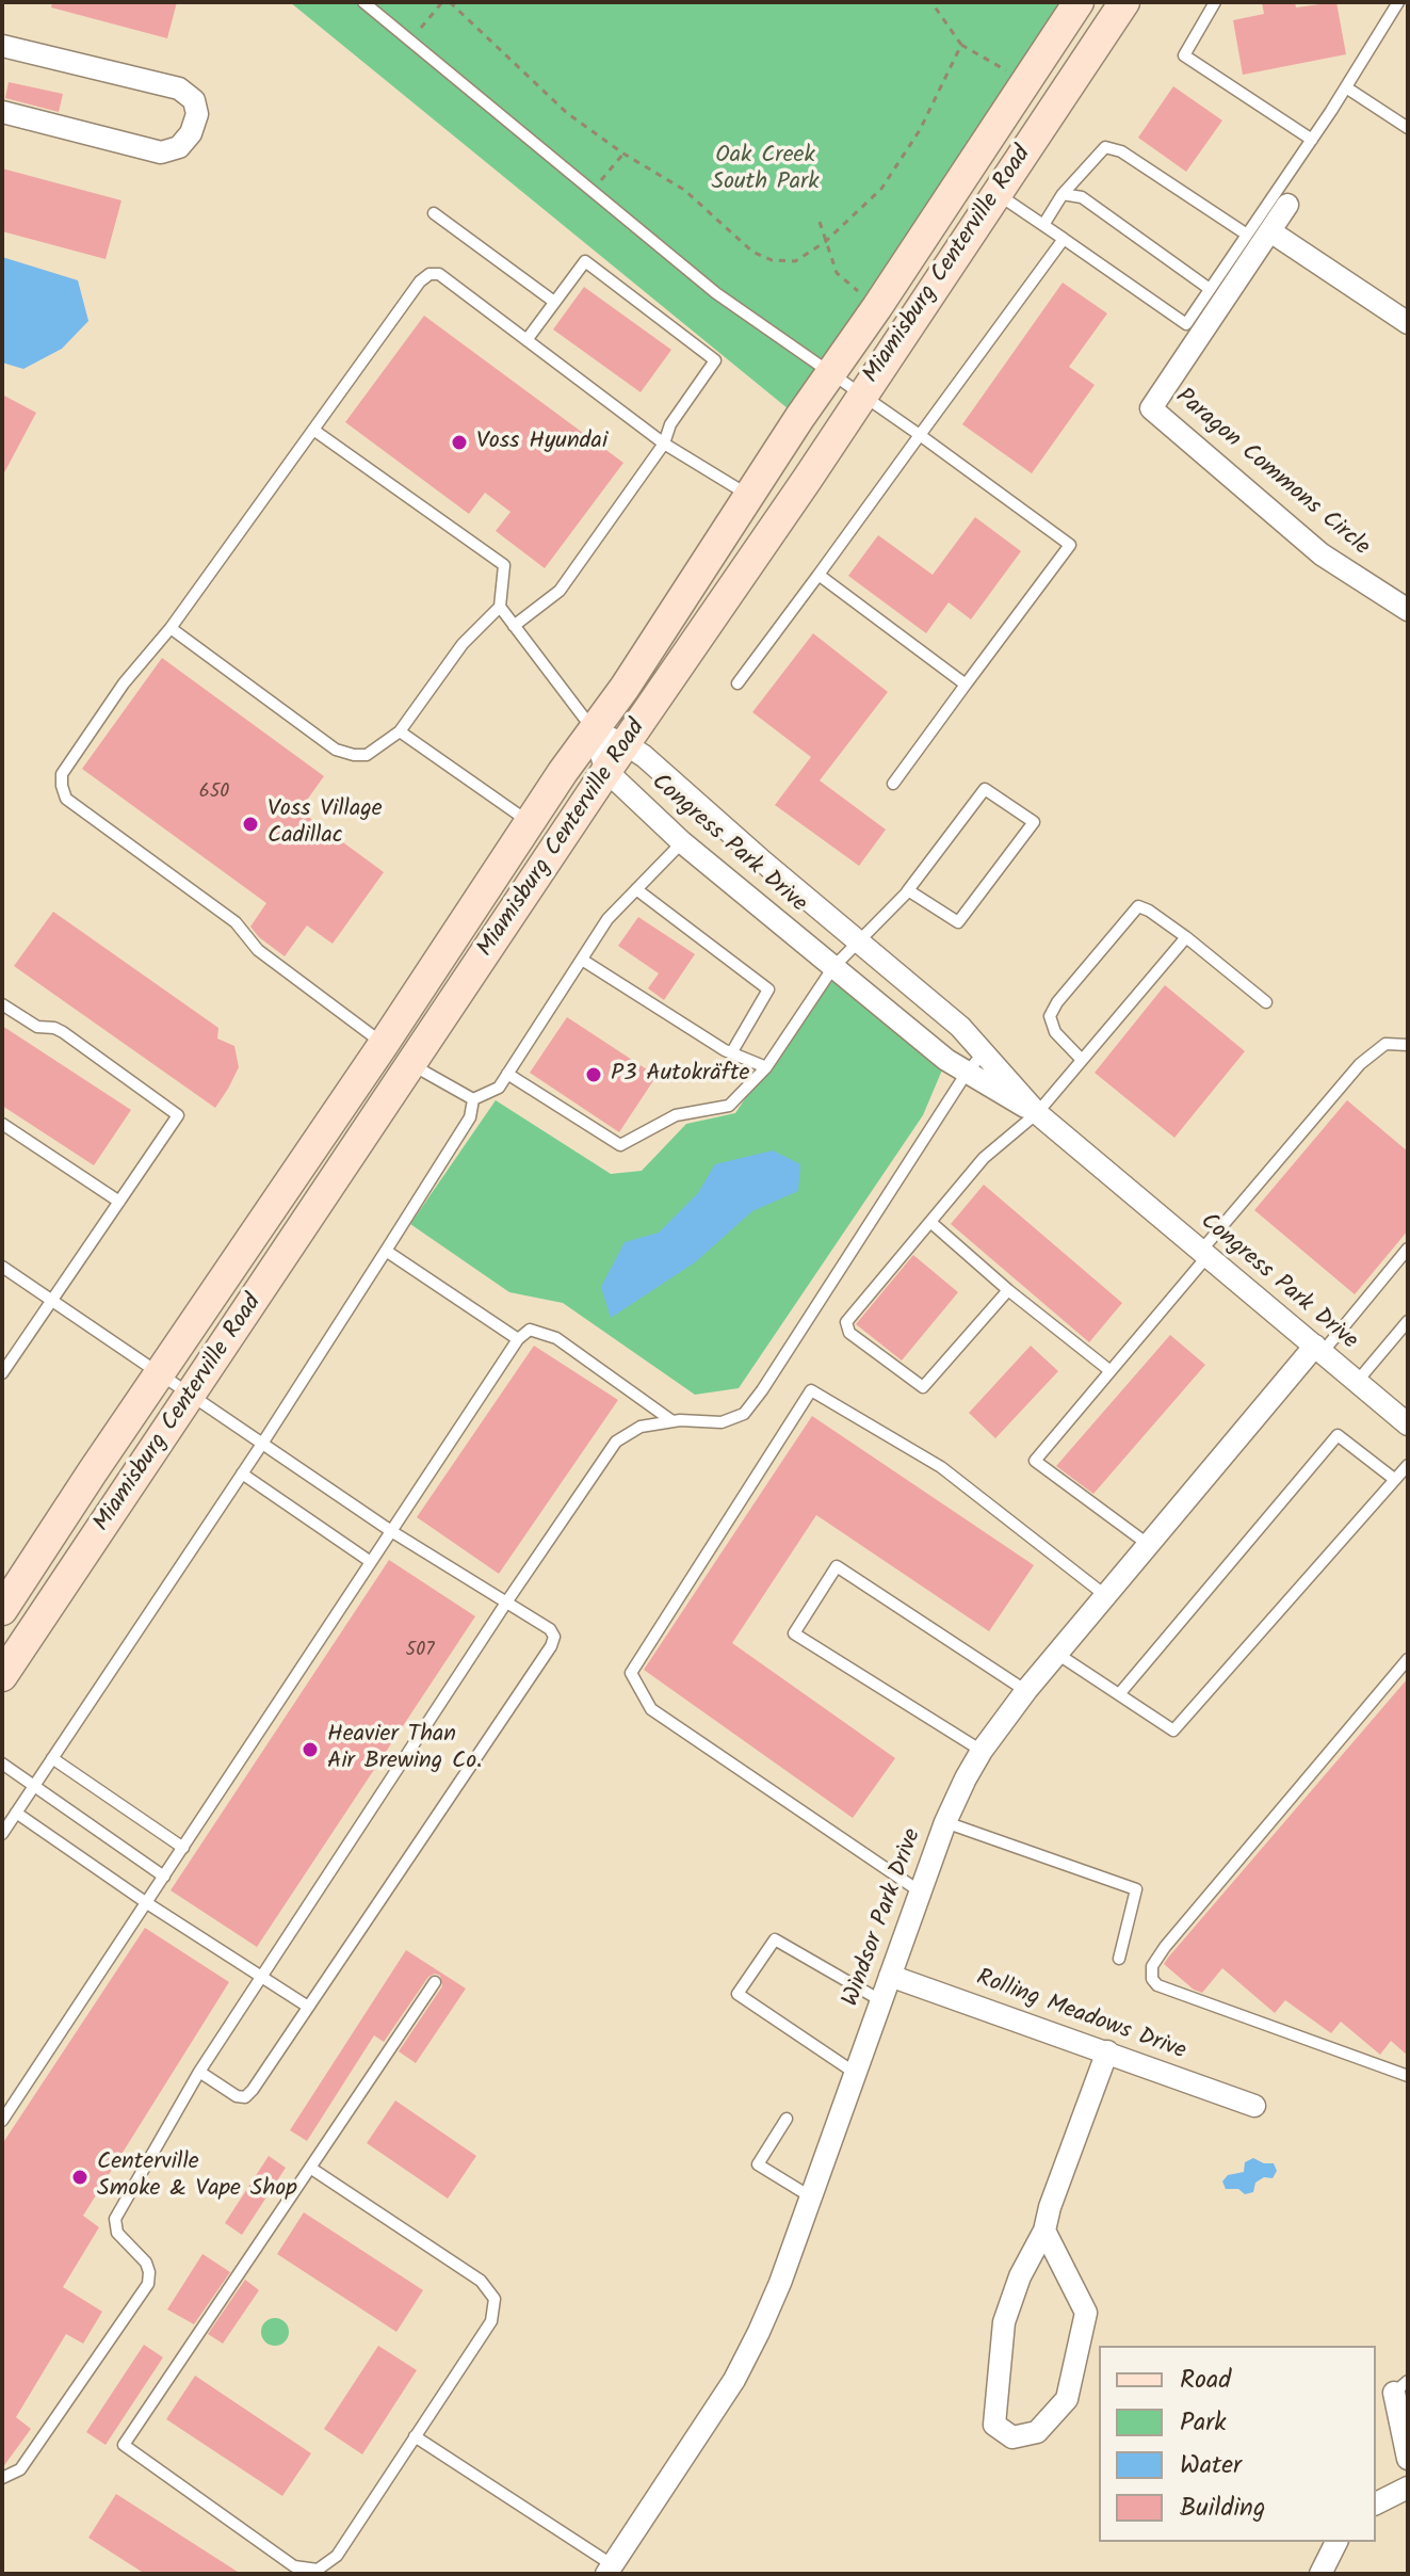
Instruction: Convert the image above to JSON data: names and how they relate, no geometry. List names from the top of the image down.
{
  "streets": {
    "main road": ["Miamisburg Centerville Road"],
    "street": [
      "Paragon Commons Circle",
      "Congress Park Drive",
      "Windsor Park Drive",
      "Rolling Meadows Drive"
    ]
  },
  "crossings": [
    ["Miamisburg Centerville Road", "Congress Park Drive"],
    ["Congress Park Drive", "Windsor Park Drive"],
    ["Windsor Park Drive", "Rolling Meadows Drive"]
  ],
  "parks": ["Oak Creek South Park"],
  "places": [
    "Voss Hyundai",
    "Voss Village Cadillac",
    "P3 Autokräfte",
    "Heavier Than Air Brewing Co.",
    "Centerville Smoke & Vape Shop"
  ],
  "house_numbers": ["650", "507"],
  "legend": [
    "Road",
    "Park",
    "Water",
    "Building"
  ]
}
